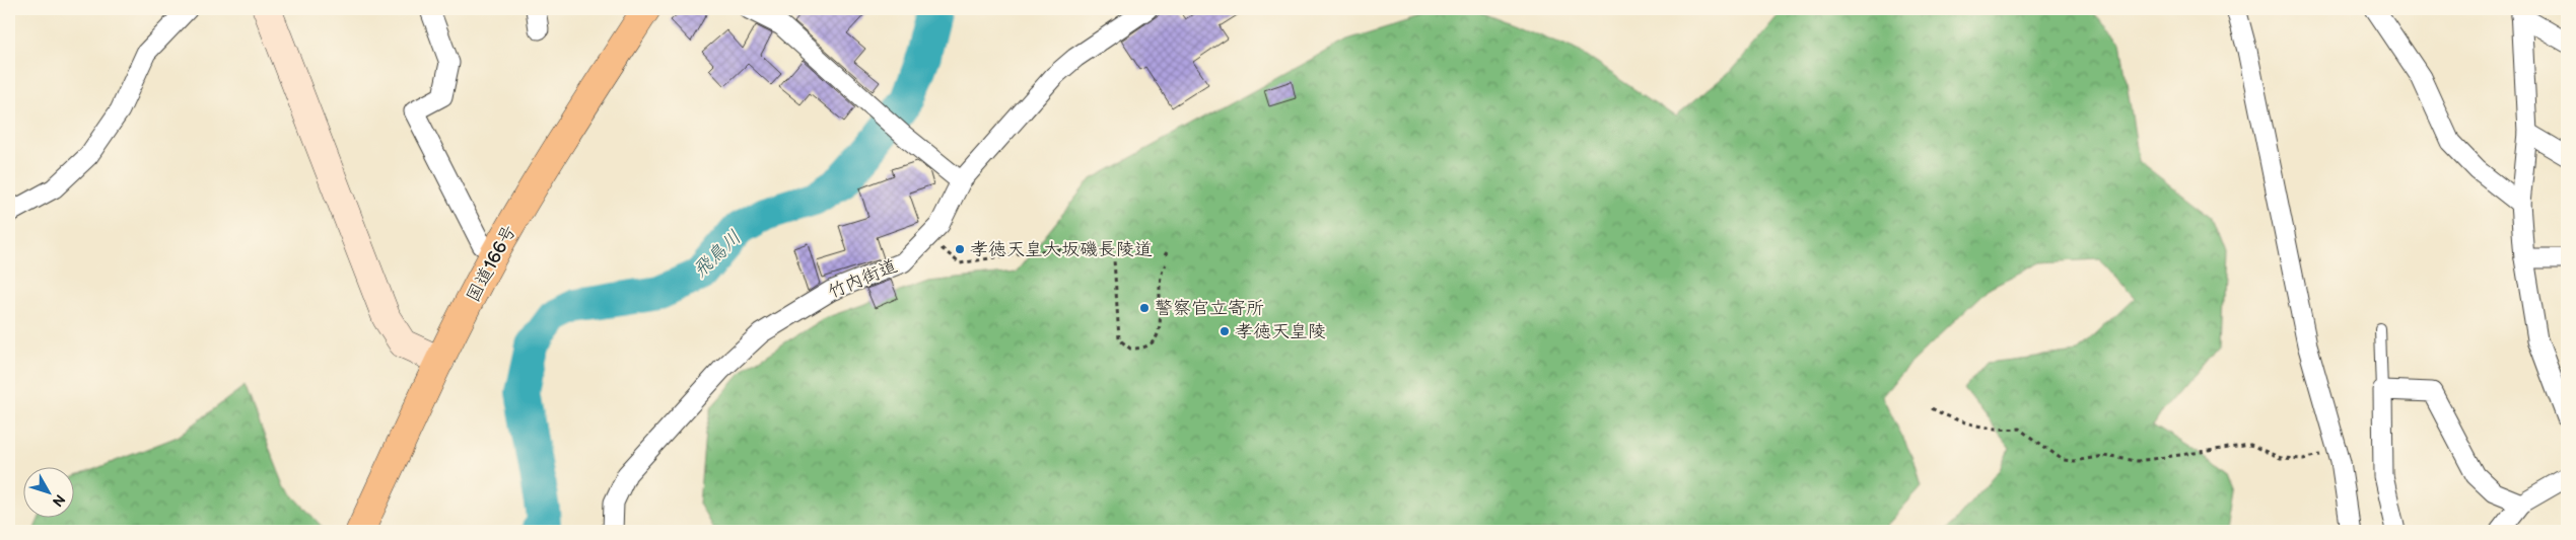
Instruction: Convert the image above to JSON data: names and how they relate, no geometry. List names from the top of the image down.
{
  "streets": {
    "highway": ["国道166号"],
    "street": ["竹内街道"]
  },
  "water": ["飛鳥川"],
  "places": ["孝徳天皇大坂磯長陵道", "警察官立寄所", "孝徳天皇陵"],
  "north": "bottom right"
}
